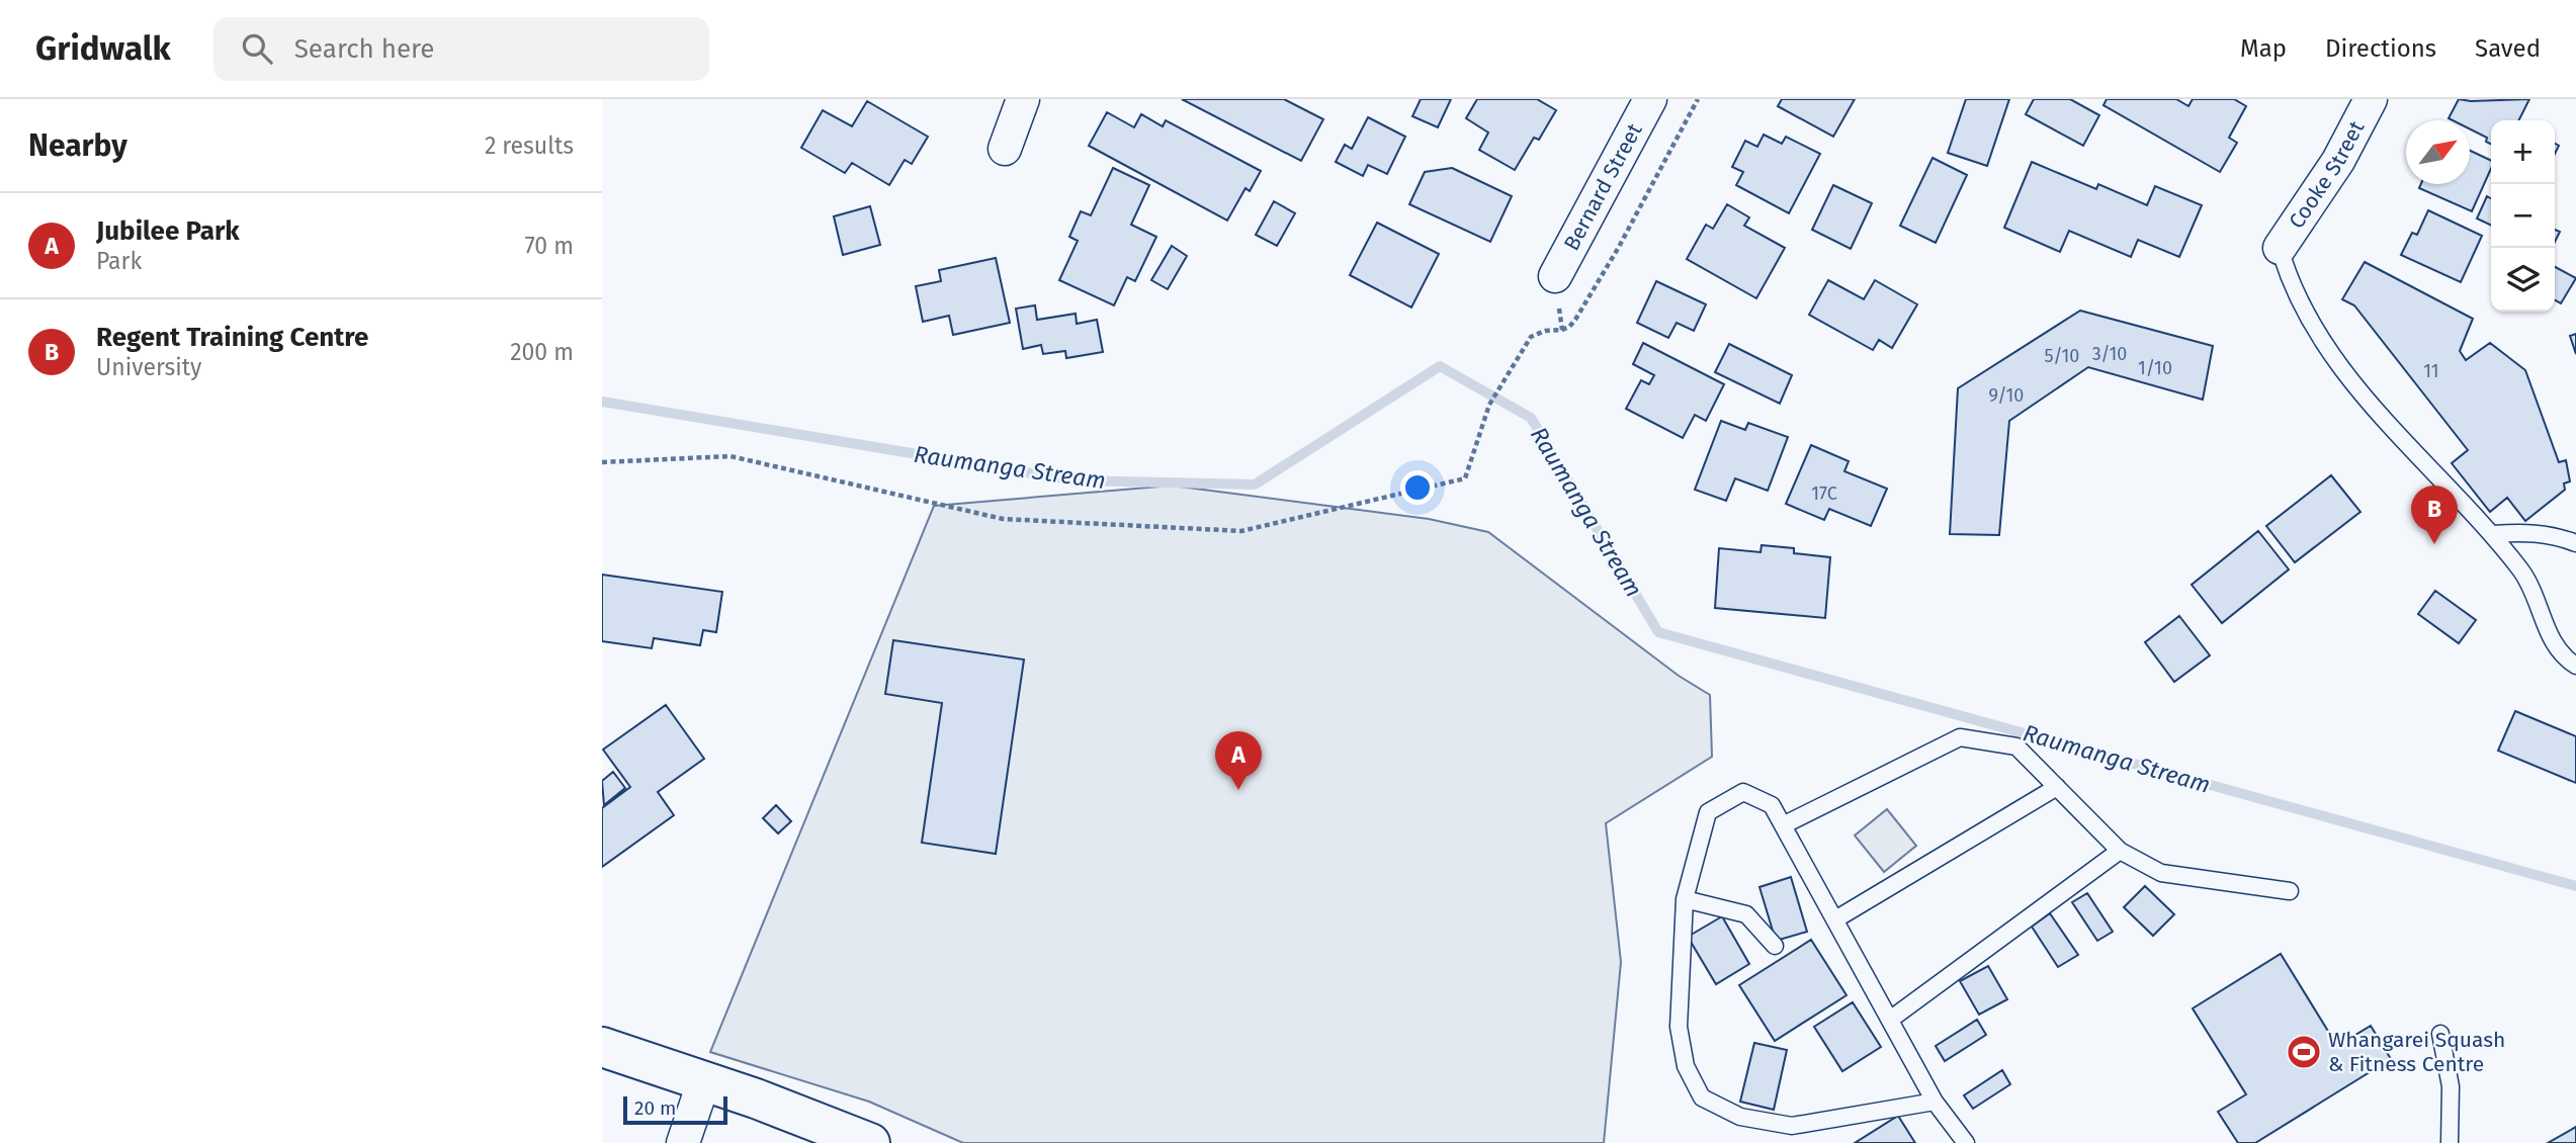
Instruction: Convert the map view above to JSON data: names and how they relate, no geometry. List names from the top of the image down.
{
  "streets": {
    "street": ["Cooke Street", "Bernard Street"]
  },
  "water": ["Raumanga Stream"],
  "places": {
    "sports": ["Whangarei Squash & Fitness Centre"]
  },
  "house_numbers": [
    "3/10",
    "5/10",
    "1/10",
    "11",
    "9/10",
    "17C"
  ],
  "scale_bar": "20 m",
  "north": "top right",
  "page": {
    "header": "Gridwalk",
    "search": "Search here",
    "nav": ["Map", "Directions", "Saved"],
    "heading": ["Nearby", "2 results"],
    "map_buttons": ["+", "−"],
    "list": [
      {
        "mark": "A",
        "name": "Jubilee Park",
        "note": "Park",
        "value": "70 m"
      },
      {
        "mark": "B",
        "name": "Regent Training Centre",
        "note": "University",
        "value": "200 m"
      }
    ],
    "pins": ["B", "A"],
    "scale": "20 m"
  }
}
